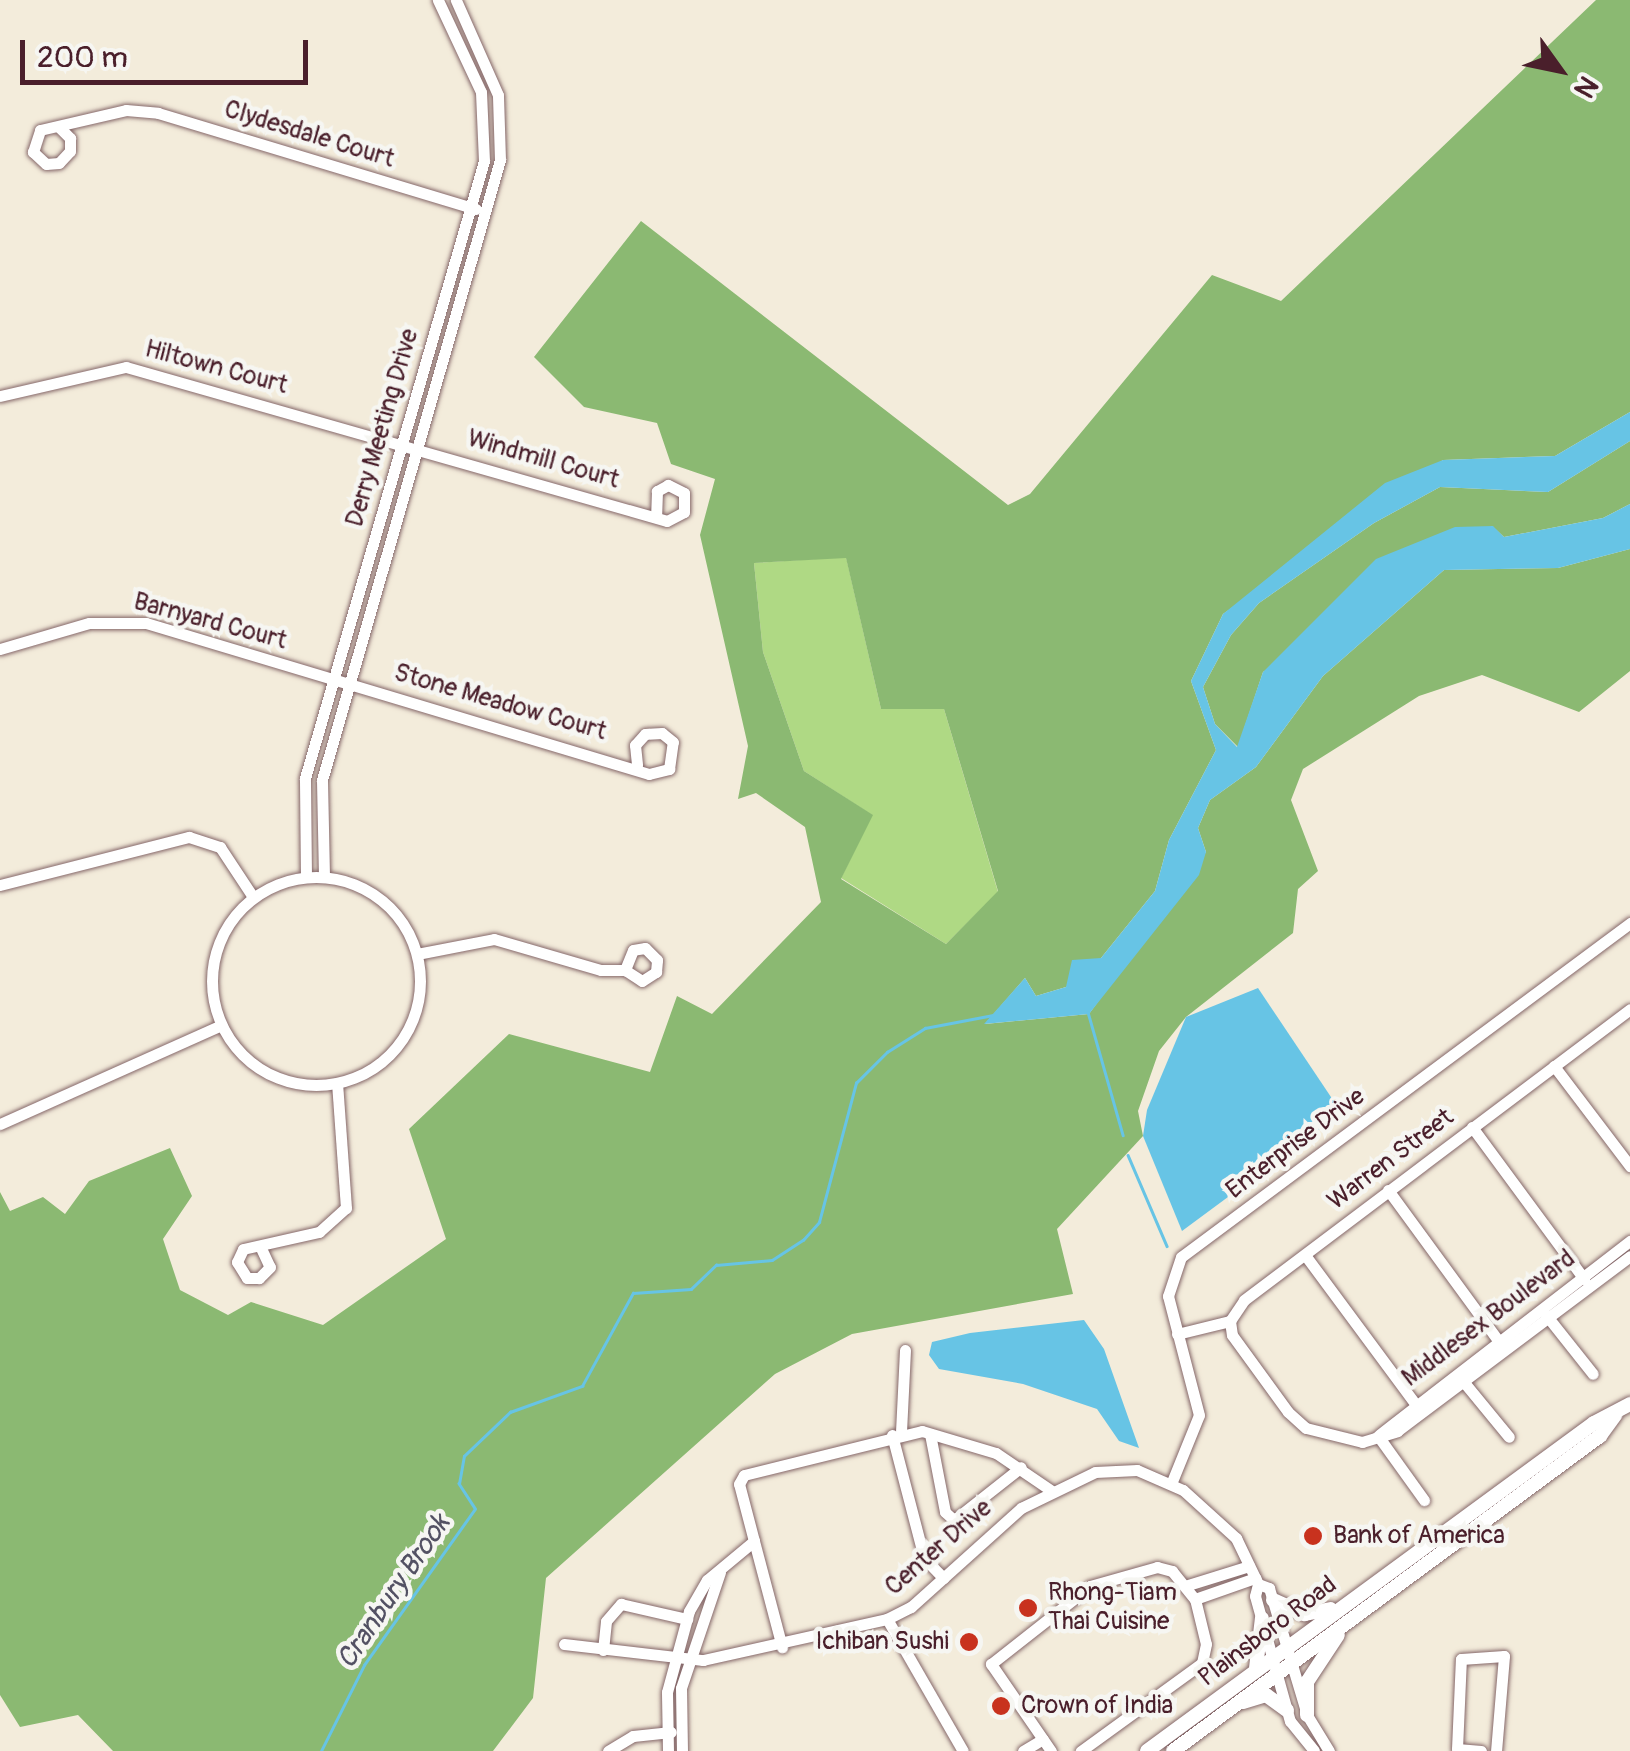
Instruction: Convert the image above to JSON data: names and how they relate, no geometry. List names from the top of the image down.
{
  "streets": {
    "street": [
      "Clydesdale Court",
      "Hiltown Court",
      "Derry Meeting Drive",
      "Windmill Court",
      "Barnyard Court",
      "Stone Meadow Court",
      "Enterprise Drive",
      "Warren Street",
      "Middlesex Boulevard",
      "Center Drive",
      "Plainsboro Road"
    ]
  },
  "crossings": [
    ["Clydesdale Court", "Derry Meeting Drive"],
    ["Hiltown Court", "Derry Meeting Drive"],
    ["Hiltown Court", "Windmill Court"],
    ["Derry Meeting Drive", "Windmill Court"],
    ["Derry Meeting Drive", "Barnyard Court"],
    ["Derry Meeting Drive", "Stone Meadow Court"],
    ["Barnyard Court", "Stone Meadow Court"],
    ["Enterprise Drive", "Center Drive"],
    ["Center Drive", "Plainsboro Road"]
  ],
  "water": ["Cranbury Brook"],
  "places": [
    "Bank of America",
    "Rhong-Tiam Thai Cuisine",
    "Ichiban Sushi",
    "Crown of India"
  ],
  "scale_bar": "200 m",
  "north": "bottom right"
}
